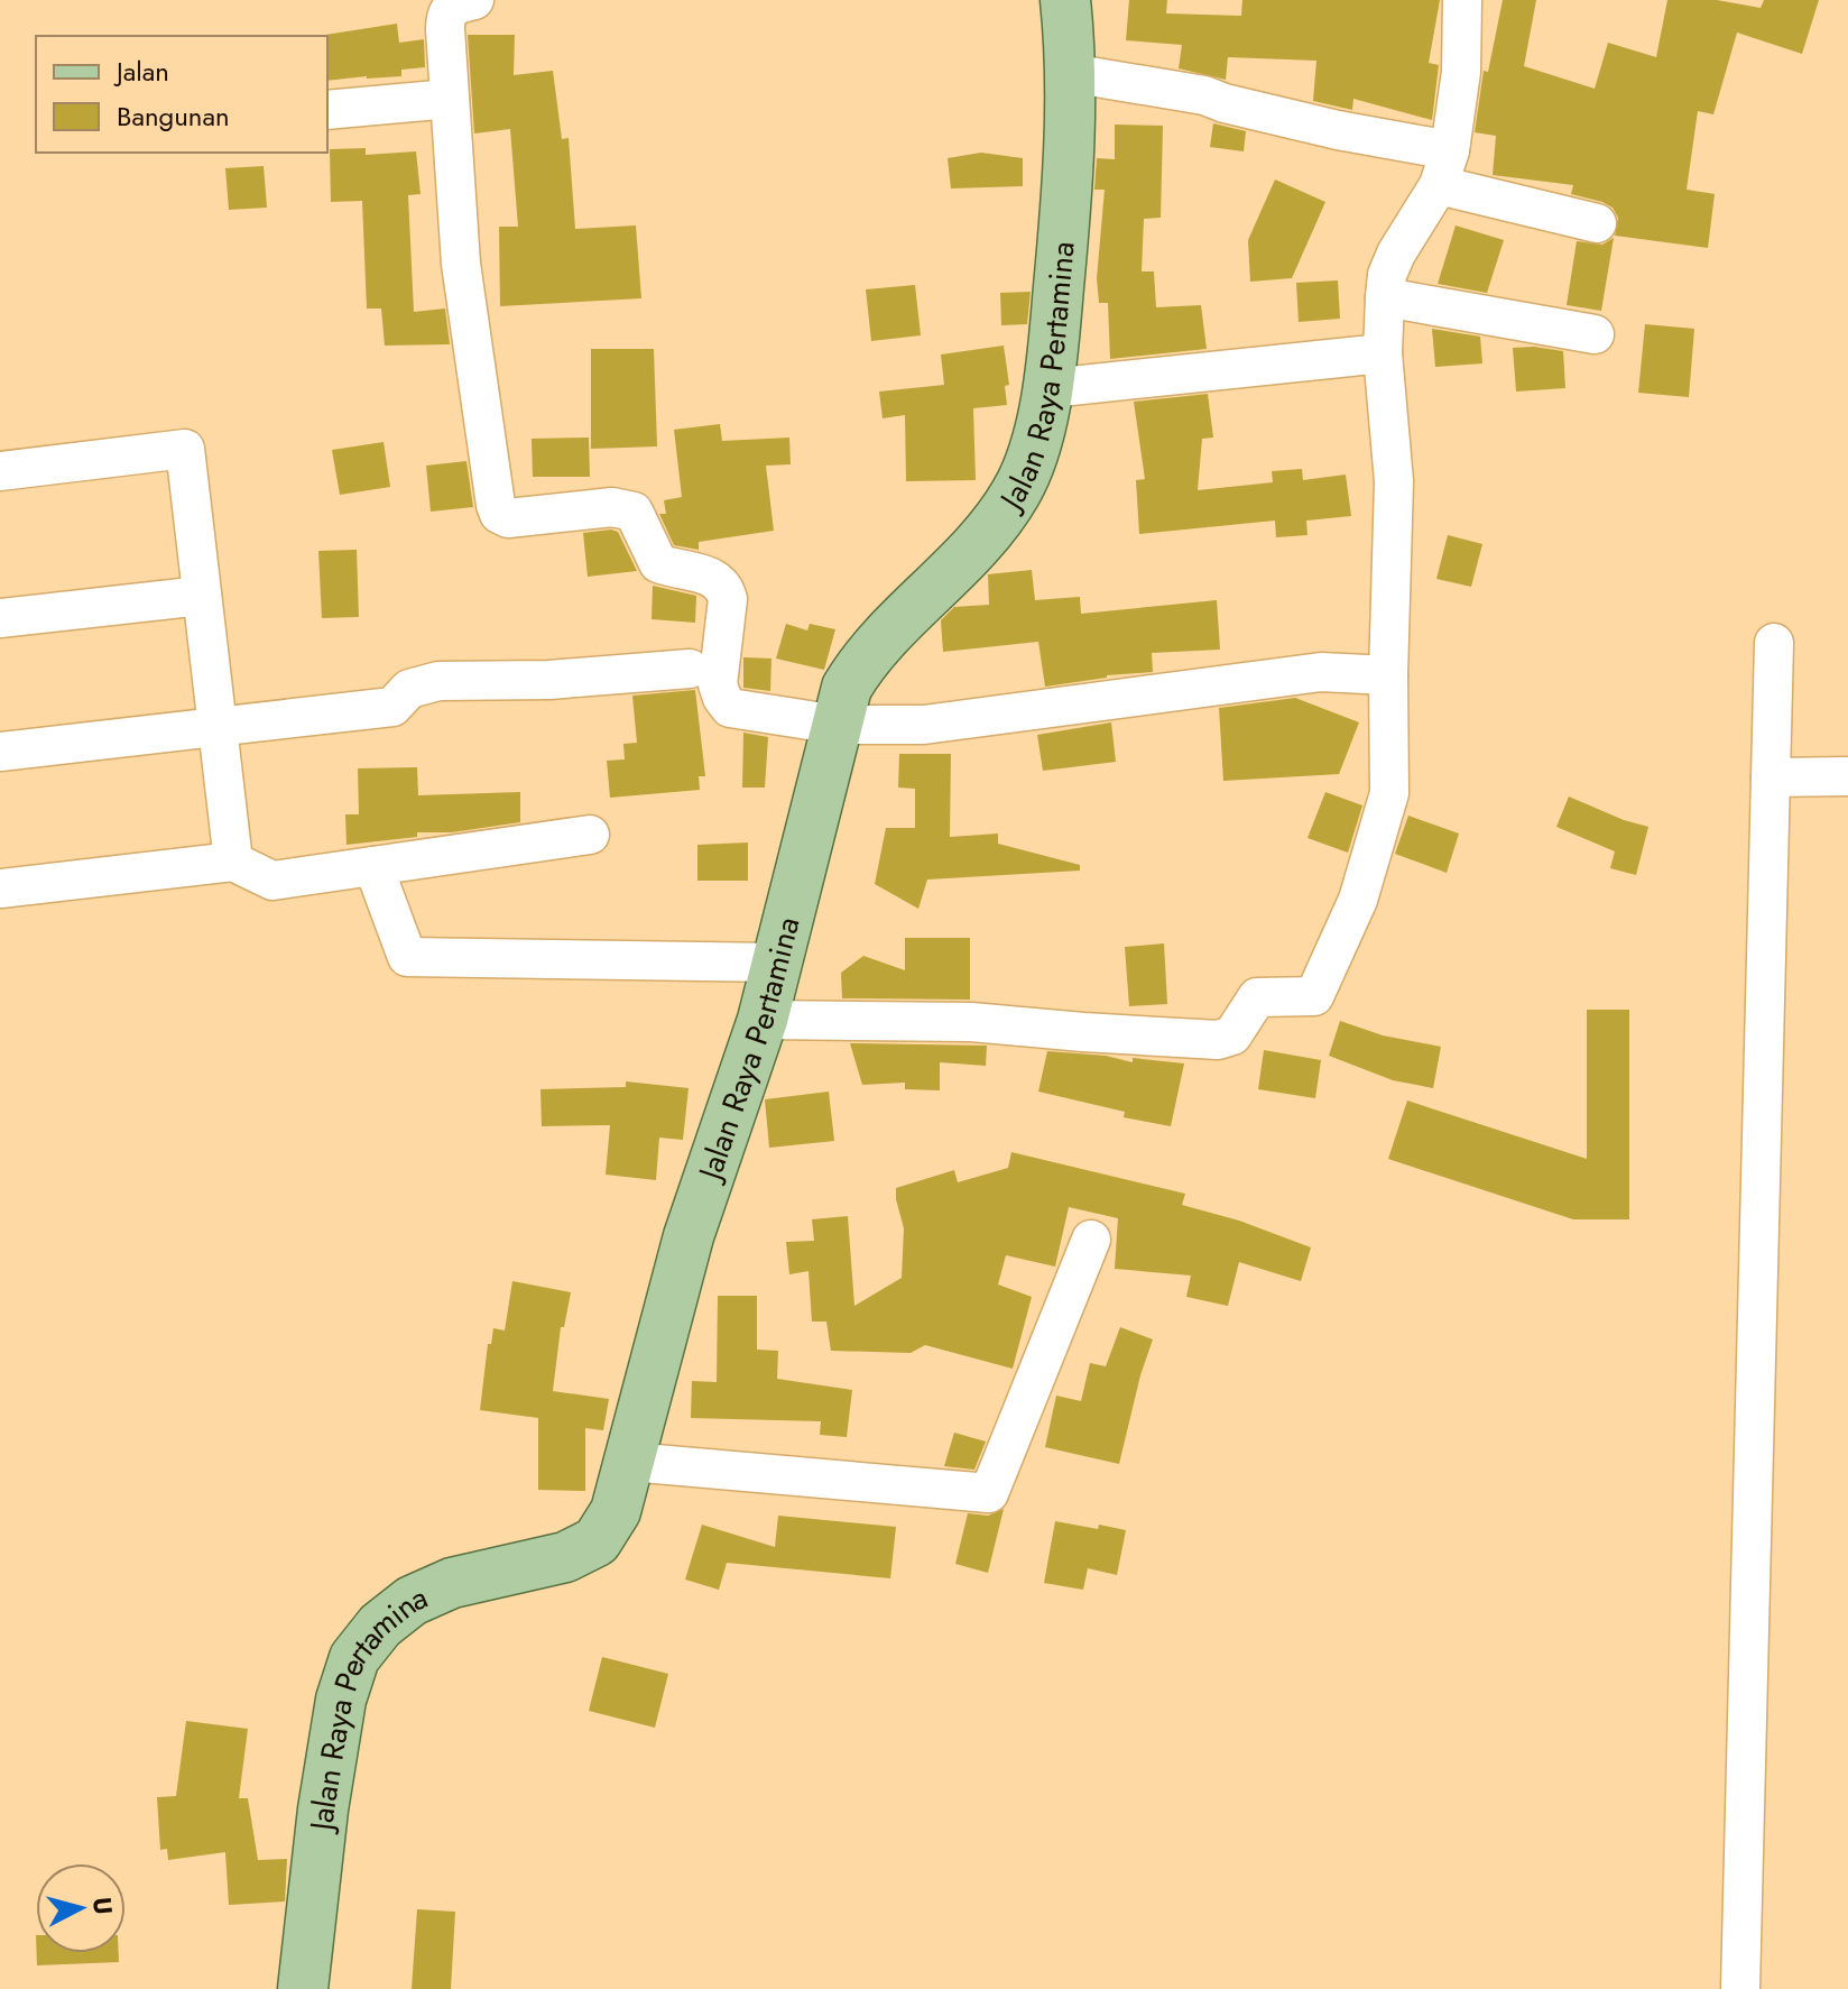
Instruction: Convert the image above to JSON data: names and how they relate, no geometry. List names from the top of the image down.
{
  "streets": {
    "main road": ["Jalan Raya Pertamina"]
  },
  "legend": ["Jalan", "Bangunan"],
  "north": "right"
}
